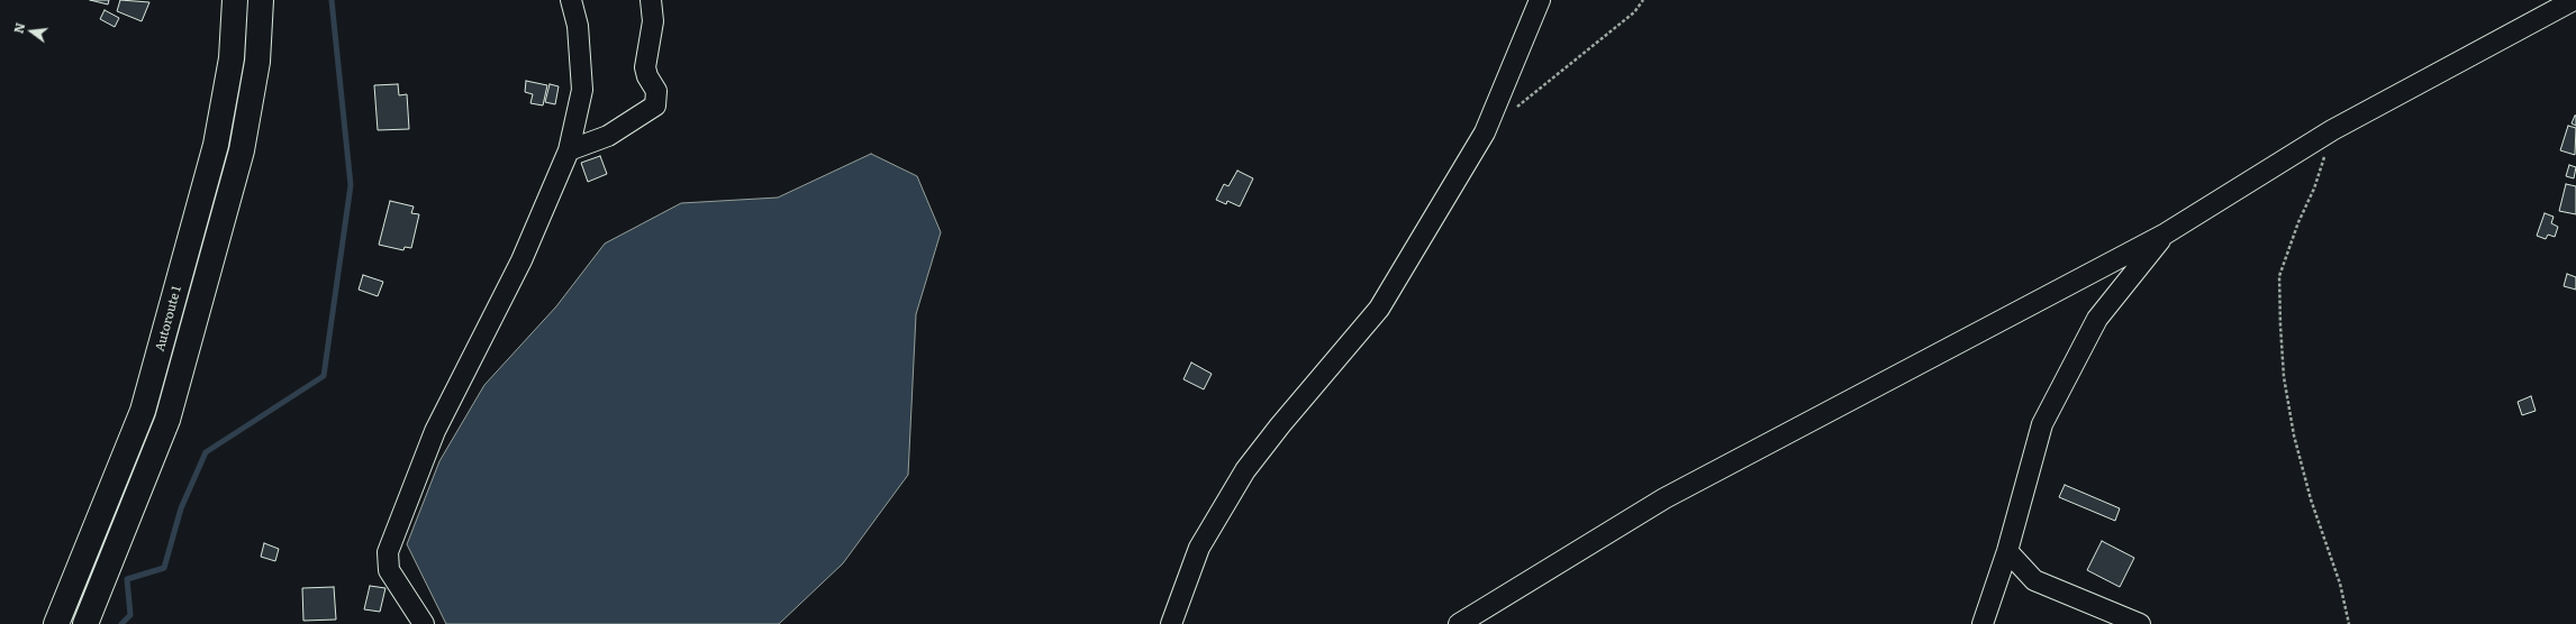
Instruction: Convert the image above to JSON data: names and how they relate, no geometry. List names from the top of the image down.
{
  "streets": {
    "main road": ["Autoroute 1"]
  },
  "north": "left"
}
